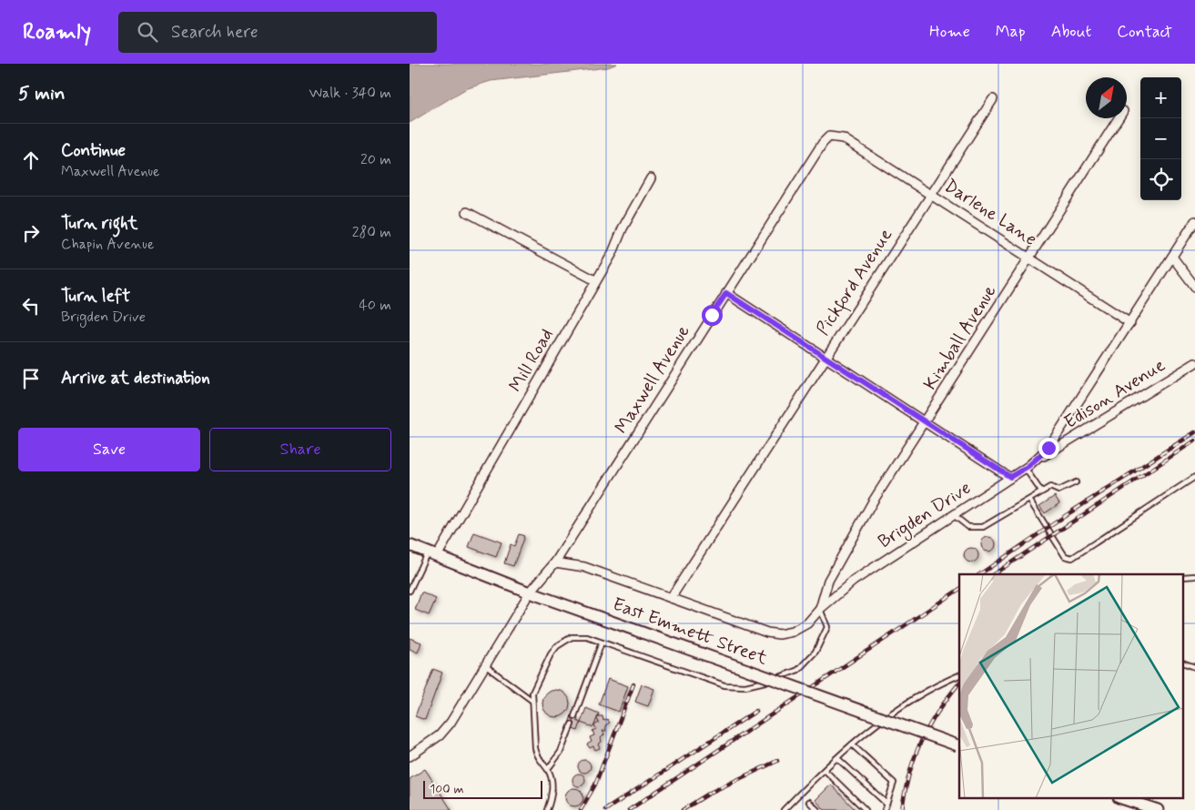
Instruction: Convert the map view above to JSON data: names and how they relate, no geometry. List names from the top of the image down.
{
  "streets": {
    "street": [
      "Darlene Lane",
      "Pickford Avenue",
      "Kimball Avenue",
      "Mill Road",
      "Maxwell Avenue",
      "Edison Avenue",
      "Brigden Drive",
      "East Emmett Street"
    ]
  },
  "crossings": [
    ["Darlene Lane", "Pickford Avenue"],
    ["Darlene Lane", "Kimball Avenue"],
    ["Darlene Lane", "Maxwell Avenue"],
    ["Darlene Lane", "Brigden Drive"],
    ["Pickford Avenue", "Brigden Drive"],
    ["Kimball Avenue", "Brigden Drive"],
    ["Mill Road", "East Emmett Street"],
    ["Maxwell Avenue", "Brigden Drive"],
    ["Maxwell Avenue", "East Emmett Street"],
    ["Edison Avenue", "Brigden Drive"]
  ],
  "scale_bar": "100 m",
  "north": "top right",
  "page": {
    "header": "Roamly",
    "search": "Search here",
    "nav": [
      "Home",
      "Map",
      "About",
      "Contact"
    ],
    "heading": ["5 min", "Walk · 340 m"],
    "map_buttons": ["+", "−"],
    "list": [
      ["Continue", "Maxwell Avenue", "20 m"],
      ["Turn right", "Chapin Avenue", "280 m"],
      ["Turn left", "Brigden Drive", "40 m"],
      "Arrive at destination"
    ],
    "buttons": ["Save", "Share"],
    "scale": "100 m"
  }
}
